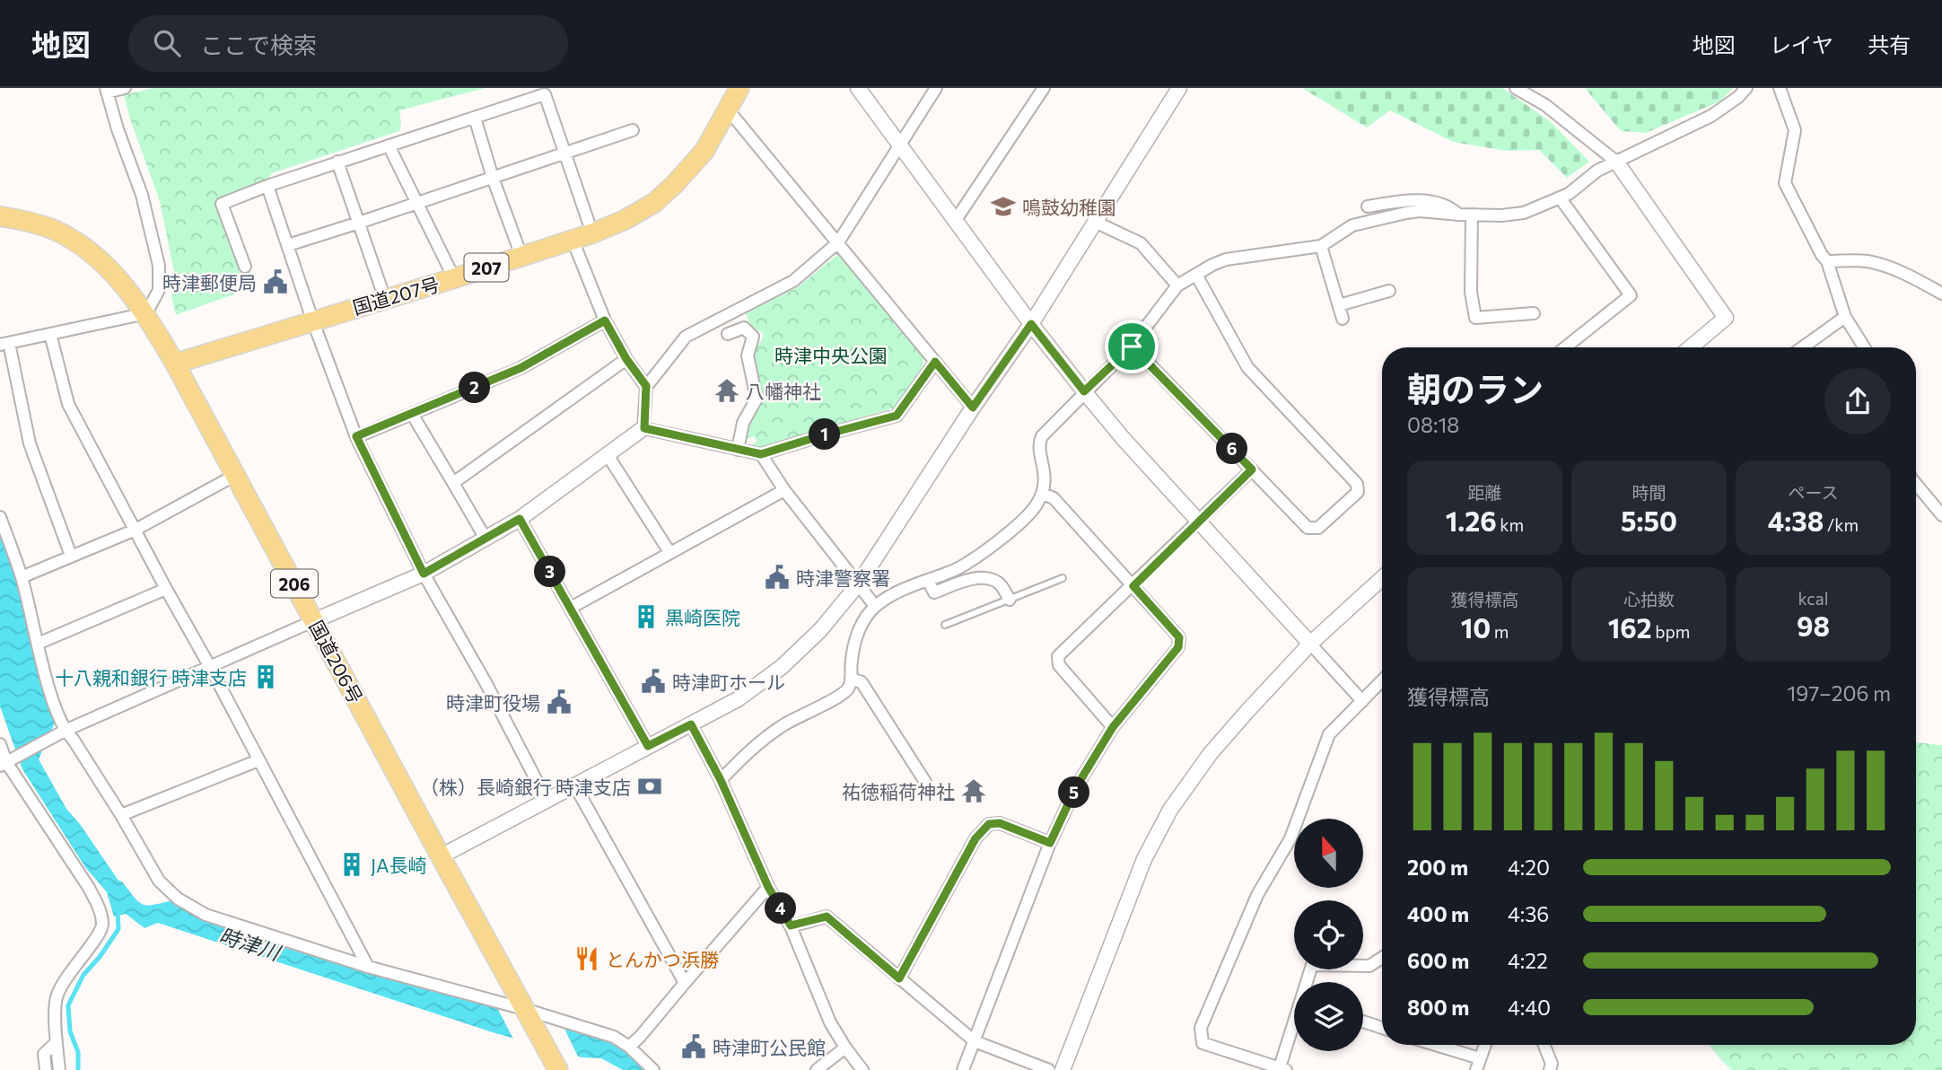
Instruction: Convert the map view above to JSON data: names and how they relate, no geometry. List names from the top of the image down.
{
  "streets": {
    "highway": [
      "207",
      "国道207号",
      "206",
      "国道206号"
    ]
  },
  "crossings": [
    ["国道207号", "国道206号"]
  ],
  "water": ["時津川"],
  "parks": ["時津中央公園"],
  "places": {
    "school or university": ["鳴鼓幼稚園"],
    "public building": [
      "時津郵便局",
      "時津警察署",
      "時津町ホール",
      "時津町役場",
      "時津町公民館"
    ],
    "temple": ["八幡神社", "祐徳稲荷神社"],
    "building": ["黒崎医院", "十八親和銀行 時津支店", "JA長崎"],
    "bank": ["（株）長崎銀行 時津支店"],
    "restaurant": ["とんかつ浜勝"]
  },
  "north": "top",
  "page": {
    "header": "地図",
    "search": "ここで検索",
    "nav": ["地図", "レイヤ", "共有"],
    "heading": ["朝のラン", "08:18"],
    "pins": [
      "2",
      "1",
      "6",
      "3",
      "5",
      "4"
    ],
    "stats": [
      ["距離", "1.26 km"],
      ["時間", "5:50"],
      ["ペース", "4:38 /km"],
      ["獲得標高", "10 m"],
      ["心拍数", "162 bpm"],
      ["kcal", "98"]
    ],
    "chart": ["獲得標高", "197–206 m"],
    "list": [
      {
        "name": "200 m",
        "note": "4:20"
      },
      {
        "name": "400 m",
        "note": "4:36"
      },
      {
        "name": "600 m",
        "note": "4:22"
      },
      {
        "name": "800 m",
        "note": "4:40"
      }
    ]
  }
}
